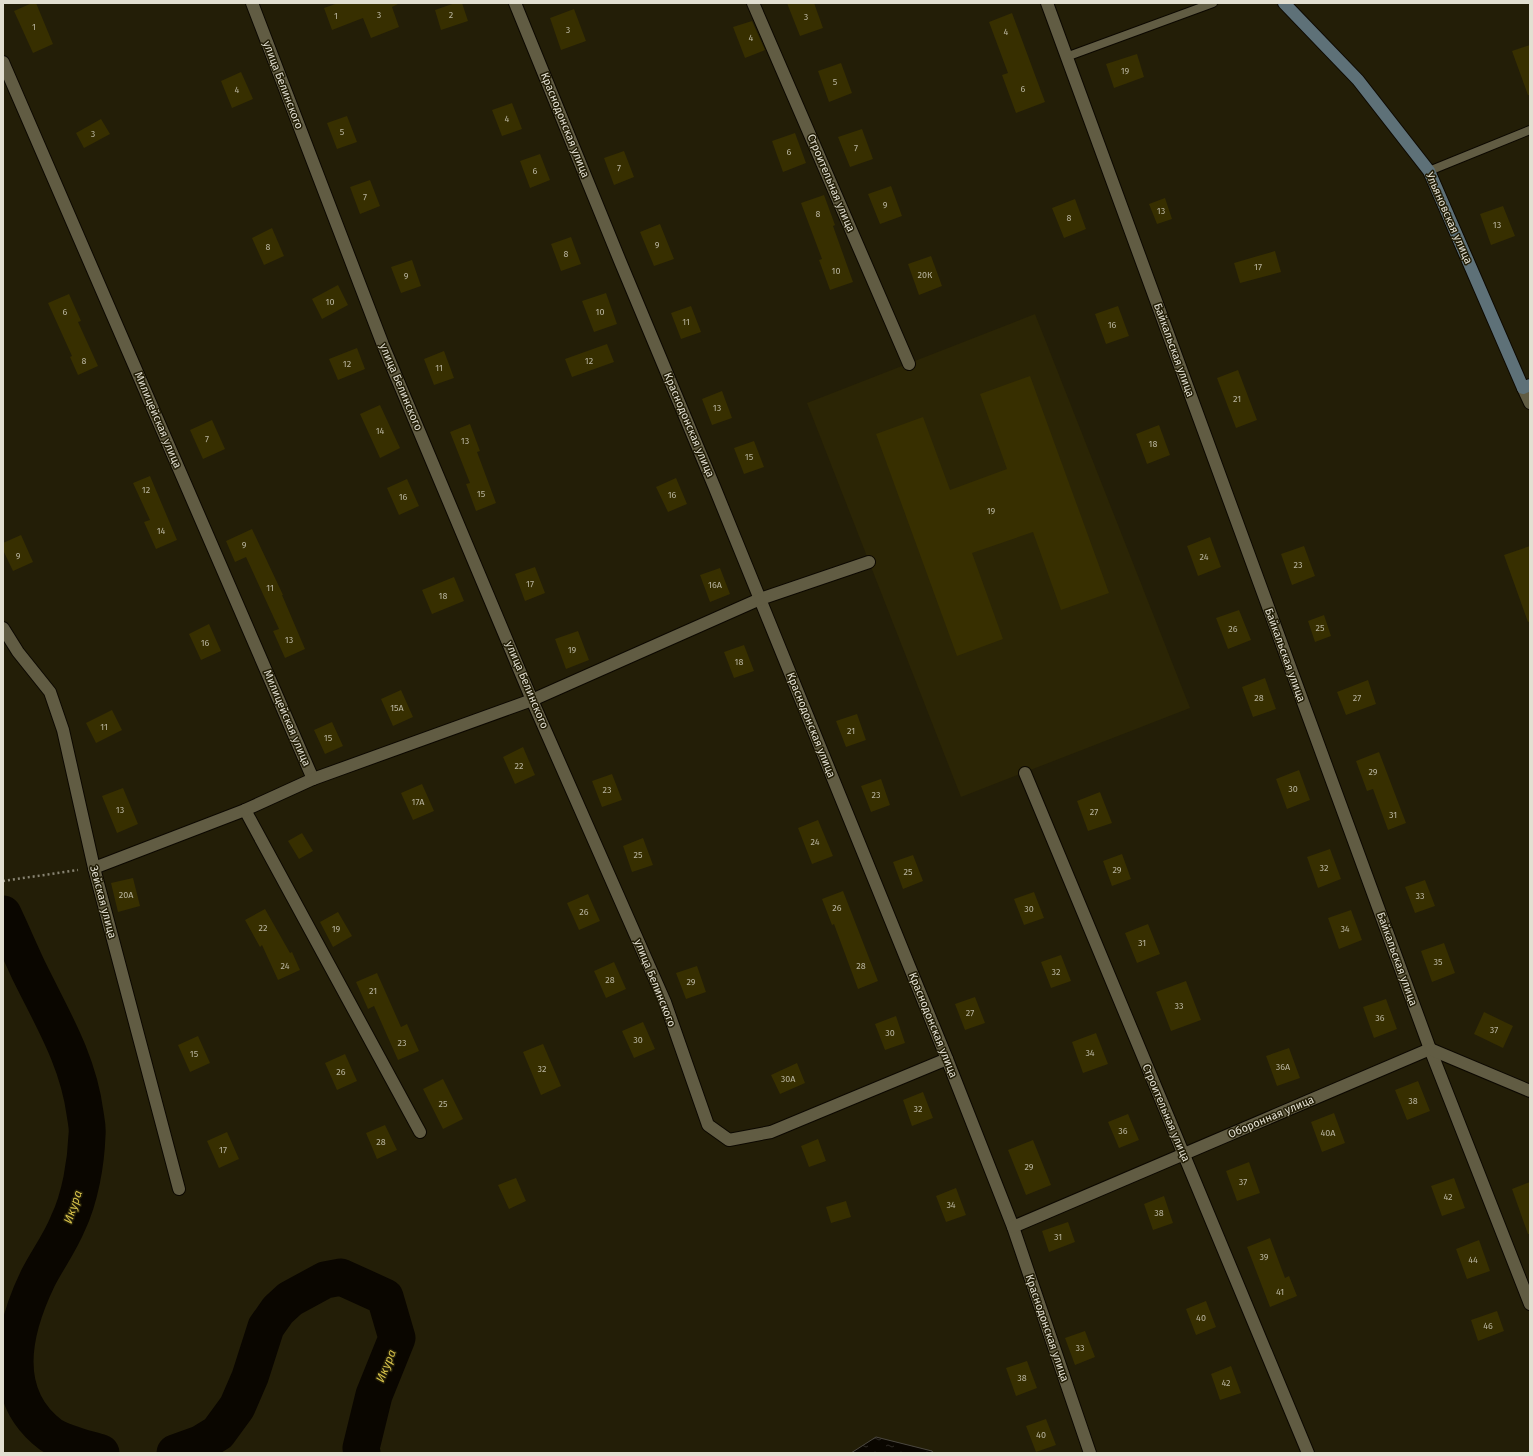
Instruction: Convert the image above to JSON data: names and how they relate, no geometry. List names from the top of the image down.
{
  "streets": {
    "street": [
      "улица Белинского",
      "Краснодонская улица",
      "Строительная улица",
      "Ульяновская улица",
      "Байкальская улица",
      "Милицейская улица",
      "Зейская улица",
      "Оборонная улица"
    ]
  },
  "crossings": [
    ["улица Белинского", "Краснодонская улица"],
    ["Краснодонская улица", "Оборонная улица"],
    ["Строительная улица", "Оборонная улица"],
    ["Байкальская улица", "Оборонная улица"]
  ],
  "water": ["Икура"],
  "house_numbers": [
    "3",
    "2",
    "1",
    "3",
    "1",
    "3",
    "4",
    "4",
    "19",
    "5",
    "6",
    "4",
    "4",
    "5",
    "3",
    "7",
    "6",
    "7",
    "6",
    "7",
    "9",
    "13",
    "8",
    "8",
    "13",
    "9",
    "8",
    "8",
    "17",
    "10",
    "20К",
    "9",
    "10",
    "6",
    "10",
    "11",
    "16",
    "8",
    "12",
    "12",
    "11",
    "21",
    "13",
    "14",
    "7",
    "13",
    "18",
    "15",
    "12",
    "15",
    "16",
    "16",
    "19",
    "14",
    "9",
    "9",
    "24",
    "23",
    "17",
    "16А",
    "11",
    "18",
    "25",
    "26",
    "13",
    "16",
    "19",
    "18",
    "28",
    "27",
    "15А",
    "11",
    "21",
    "15",
    "22",
    "29",
    "30",
    "23",
    "23",
    "17А",
    "13",
    "27",
    "31",
    "24",
    "25",
    "32",
    "29",
    "25",
    "20А",
    "33",
    "26",
    "30",
    "26",
    "22",
    "19",
    "34",
    "31",
    "35",
    "24",
    "28",
    "32",
    "28",
    "29",
    "21",
    "33",
    "27",
    "36",
    "37",
    "30",
    "30",
    "23",
    "34",
    "15",
    "36А",
    "32",
    "26",
    "30А",
    "38",
    "25",
    "32",
    "36",
    "40А",
    "28",
    "17",
    "29",
    "37",
    "42",
    "34",
    "38",
    "31",
    "39",
    "44",
    "41",
    "40",
    "46",
    "33",
    "38",
    "42",
    "40"
  ]
}
